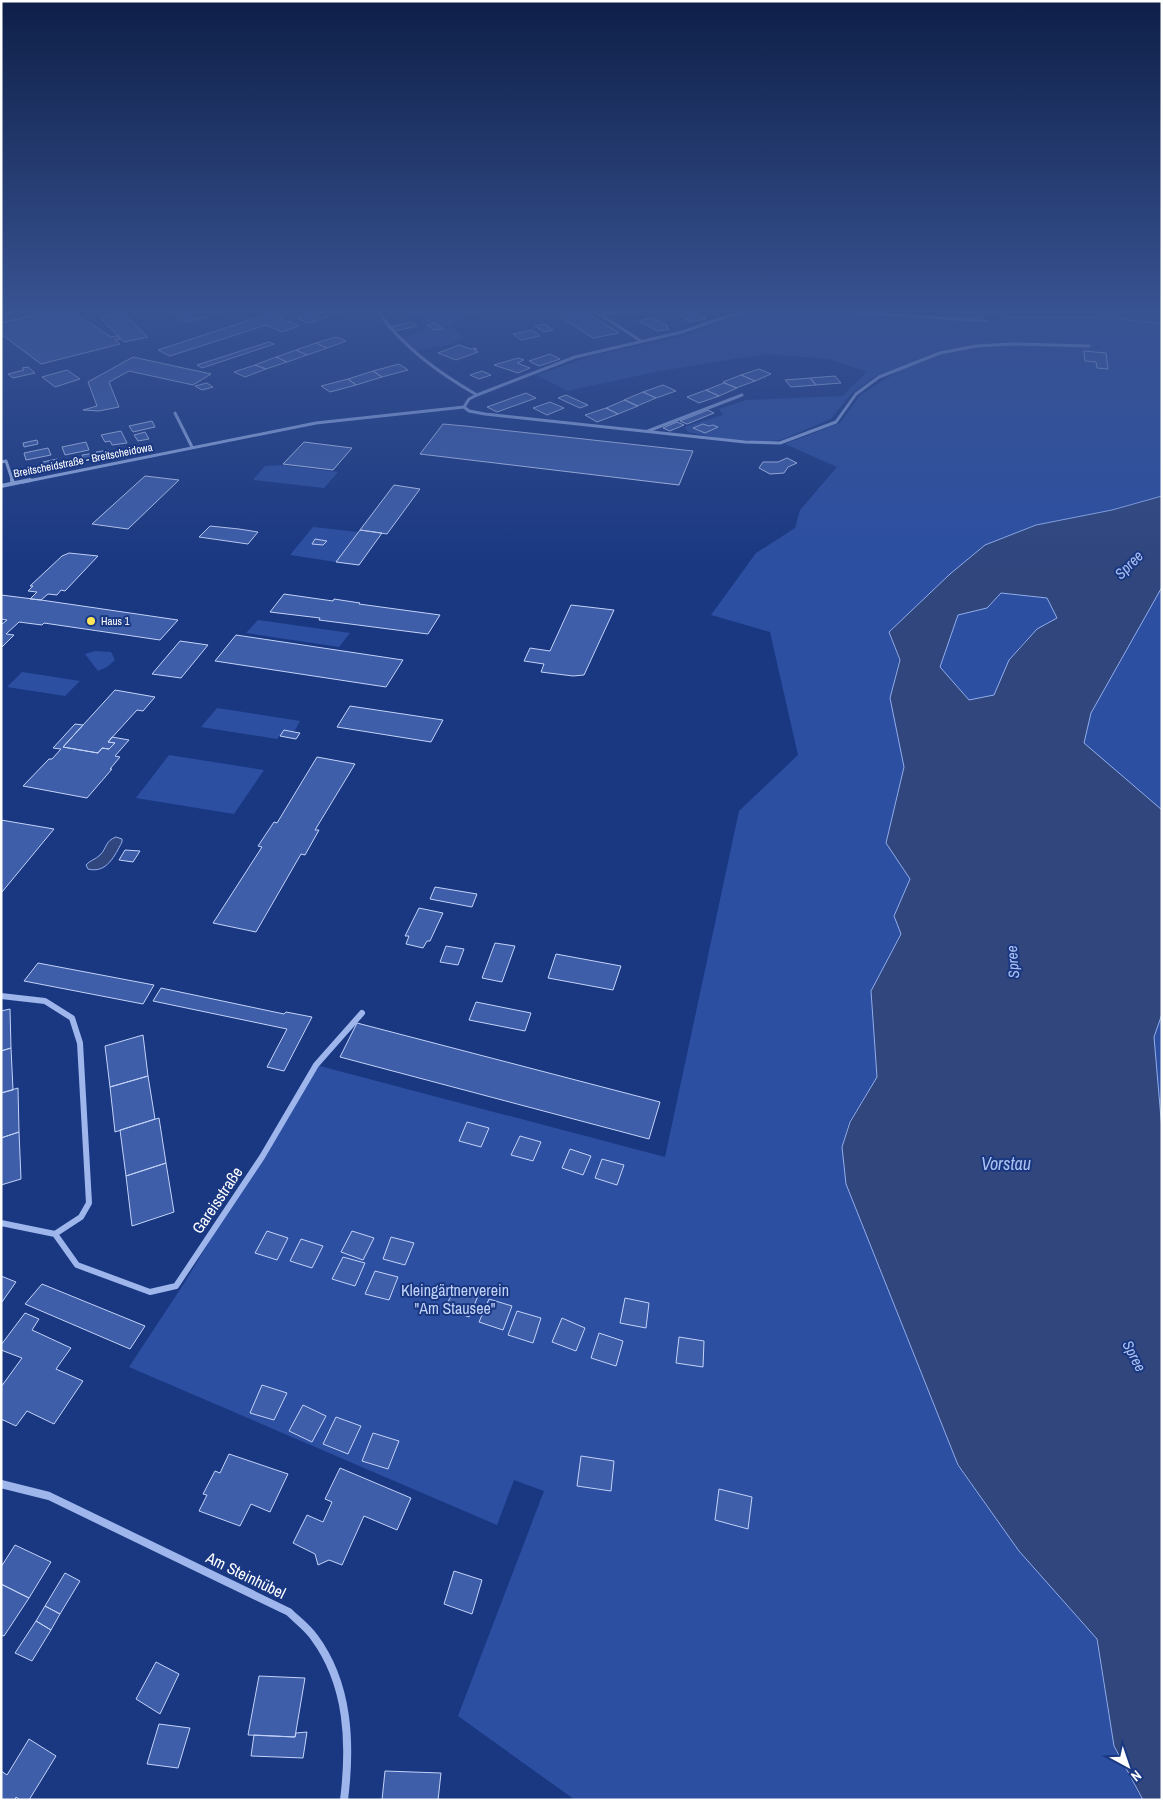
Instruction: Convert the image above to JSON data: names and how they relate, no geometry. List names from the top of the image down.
{
  "streets": {
    "street": ["Breitscheidstraße - Breitscheidowa", "Gareisstraße", "Am Steinhübel"]
  },
  "water": ["Spree", "Vorstau"],
  "parks": ["Kleingärtnerverein \"Am Stausee\""],
  "places": ["Haus 1"],
  "north": "bottom right"
}
